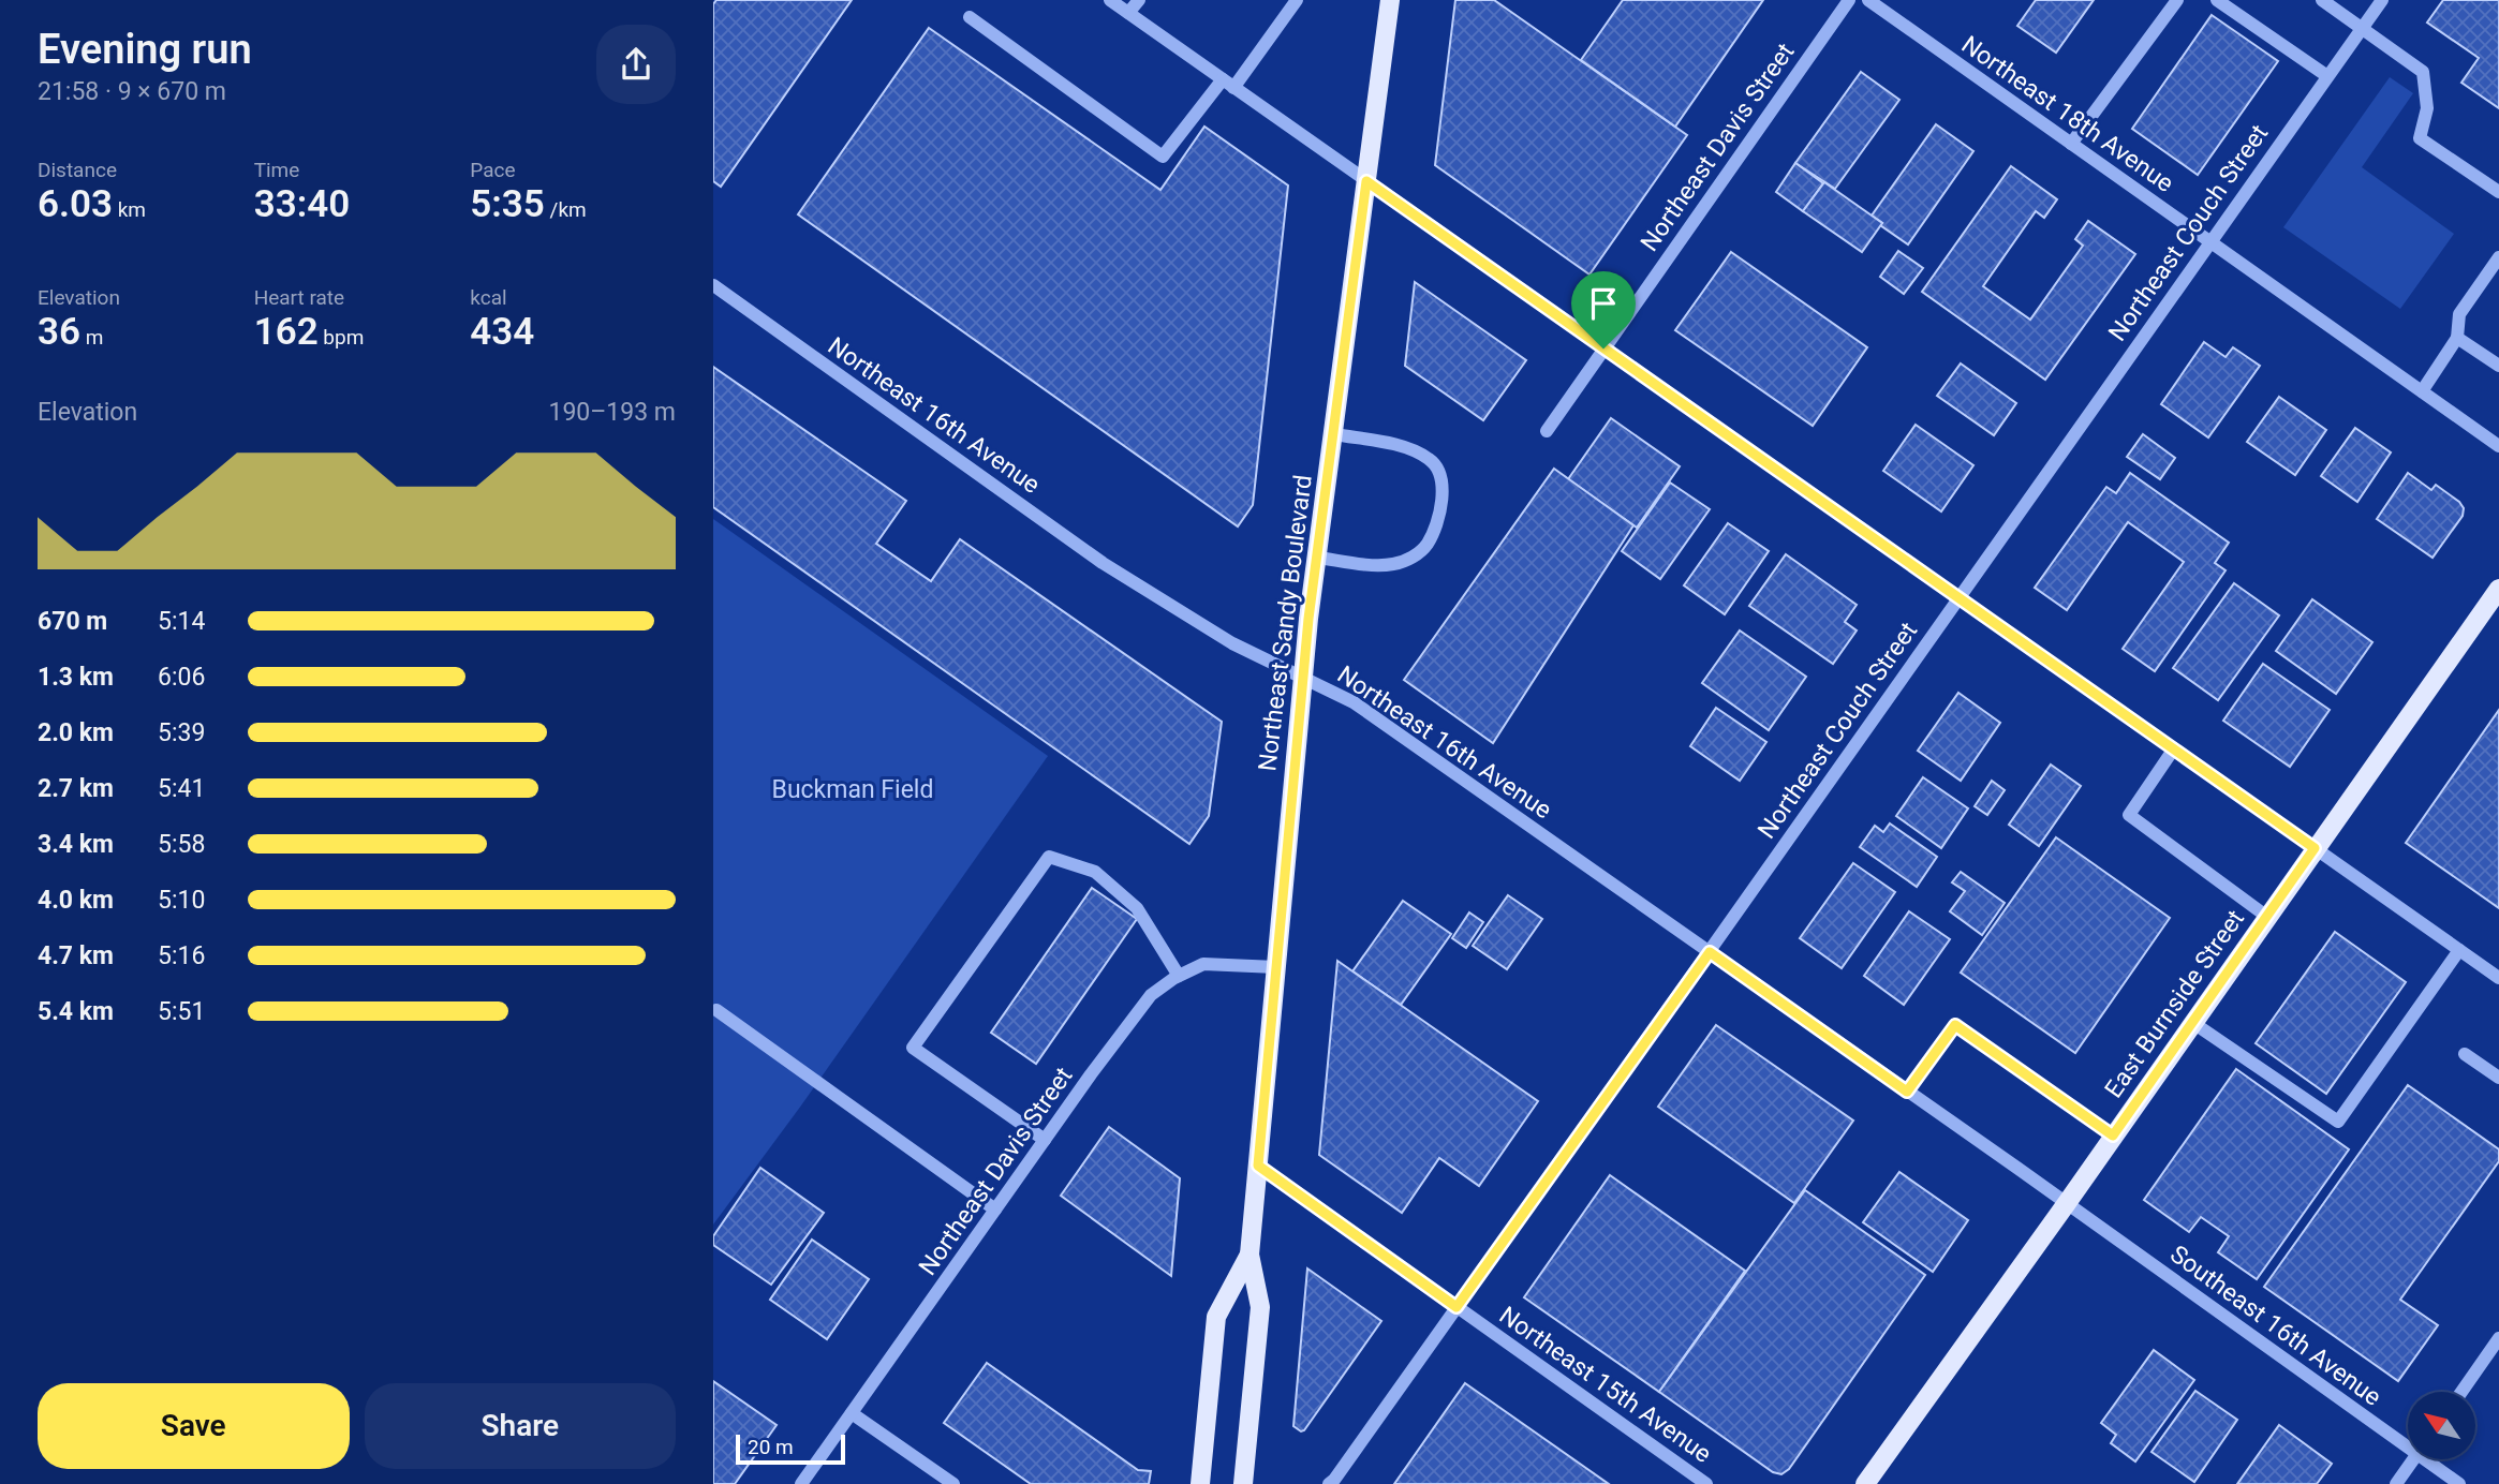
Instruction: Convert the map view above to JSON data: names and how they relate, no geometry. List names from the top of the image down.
{
  "streets": {
    "main road": ["Northeast Sandy Boulevard", "East Burnside Street"],
    "street": [
      "Northeast 18th Avenue",
      "Northeast Davis Street",
      "Northeast Couch Street",
      "Northeast 16th Avenue",
      "Southeast 16th Avenue",
      "Northeast 15th Avenue"
    ]
  },
  "crossings": [
    ["Northeast 18th Avenue", "Northeast Couch Street"],
    ["Northeast Davis Street", "Northeast Sandy Boulevard"],
    ["Northeast Couch Street", "Northeast 16th Avenue"],
    ["Northeast Couch Street", "Northeast 15th Avenue"],
    ["Northeast 16th Avenue", "Northeast Sandy Boulevard"],
    ["Northeast 16th Avenue", "East Burnside Street"],
    ["Northeast 16th Avenue", "Southeast 16th Avenue"],
    ["Northeast Sandy Boulevard", "Northeast 15th Avenue"],
    ["East Burnside Street", "Southeast 16th Avenue"]
  ],
  "parks": ["Buckman Field"],
  "scale_bar": "20 m",
  "north": "top left",
  "page": {
    "heading": ["Evening run", "21:58 · 9 × 670 m"],
    "stats": [
      ["Distance", "6.03 km"],
      ["Time", "33:40"],
      ["Pace", "5:35 /km"],
      ["Elevation", "36 m"],
      ["Heart rate", "162 bpm"],
      ["kcal", "434"]
    ],
    "chart": ["Elevation", "190–193 m"],
    "list": [
      {
        "name": "670 m",
        "note": "5:14"
      },
      {
        "name": "1.3 km",
        "note": "6:06"
      },
      {
        "name": "2.0 km",
        "note": "5:39"
      },
      {
        "name": "2.7 km",
        "note": "5:41"
      },
      {
        "name": "3.4 km",
        "note": "5:58"
      },
      {
        "name": "4.0 km",
        "note": "5:10"
      },
      {
        "name": "4.7 km",
        "note": "5:16"
      },
      {
        "name": "5.4 km",
        "note": "5:51"
      }
    ],
    "buttons": ["Save", "Share"],
    "scale": "20 m"
  }
}
